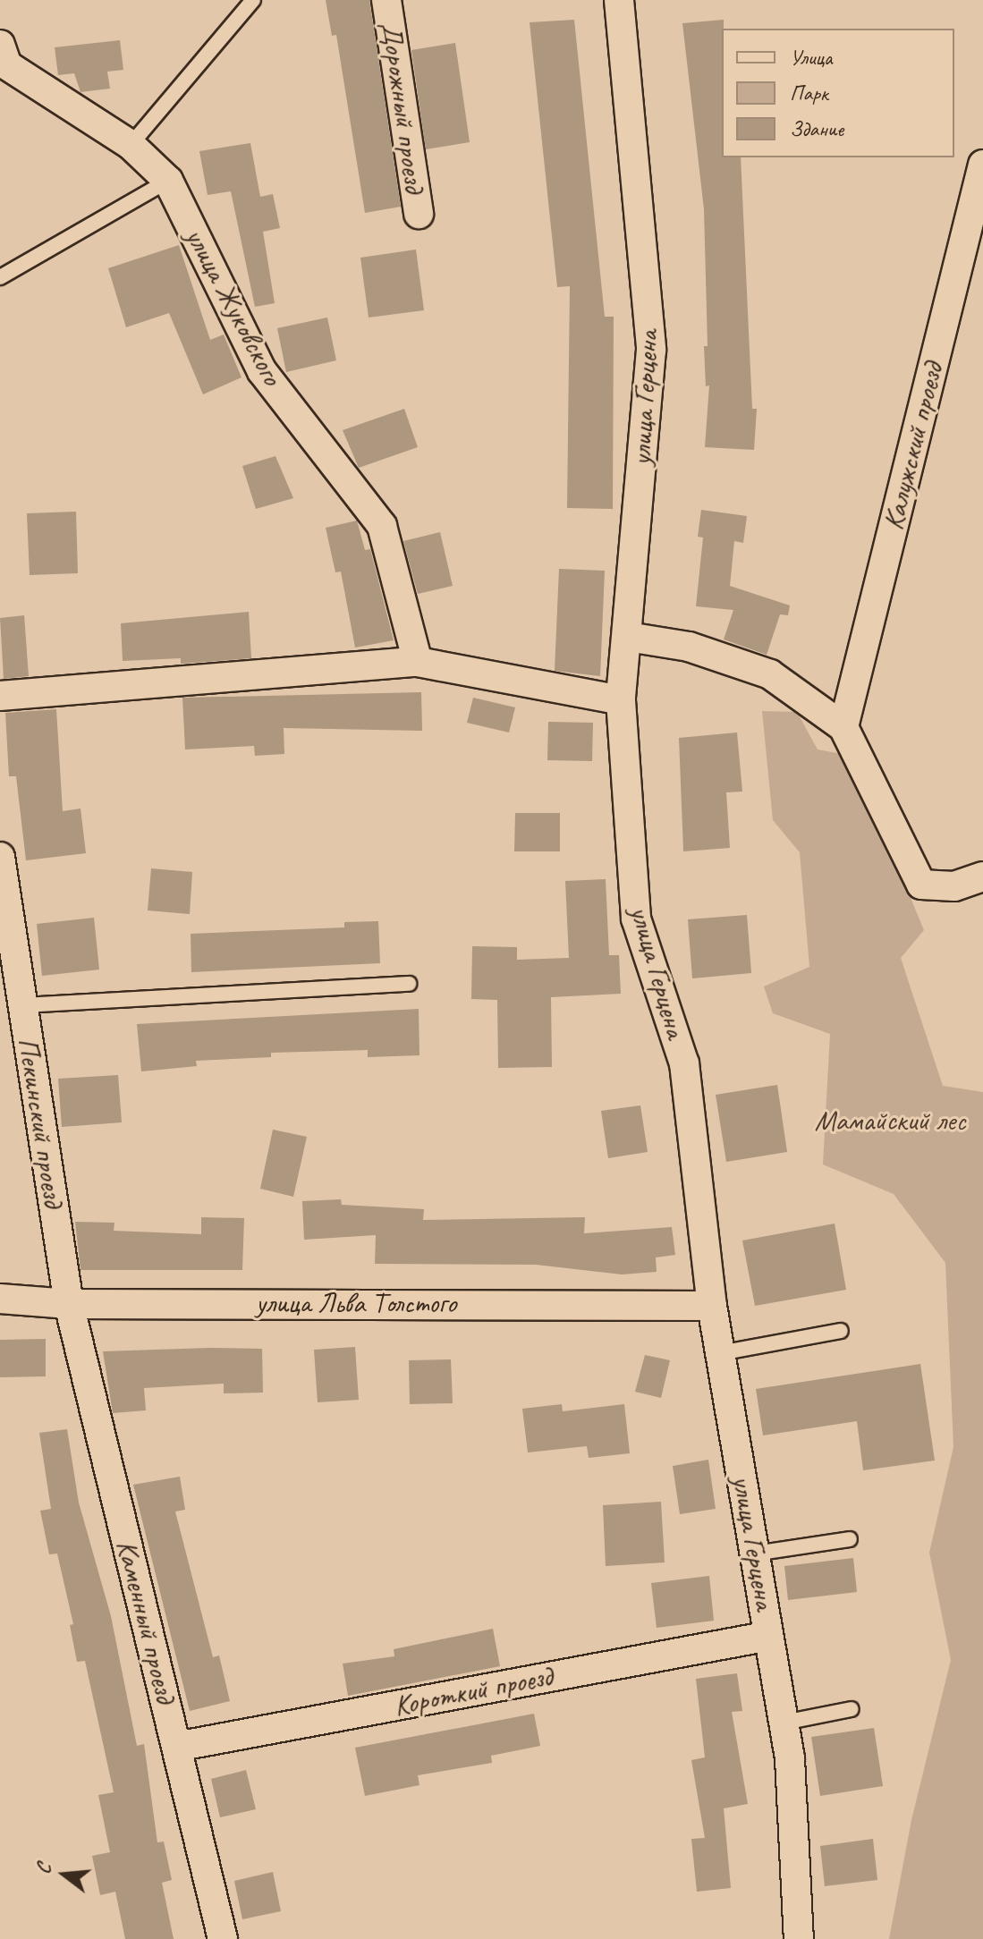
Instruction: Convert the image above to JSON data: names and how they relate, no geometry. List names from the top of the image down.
{
  "streets": {
    "street": [
      "Дорожный проезд",
      "улица Жуковского",
      "улица Герцена",
      "Калужский проезд",
      "Пекинский проезд",
      "улица Льва Толстого",
      "Каменный проезд",
      "Короткий проезд"
    ]
  },
  "crossings": [
    ["улица Герцена", "улица Льва Толстого"],
    ["улица Герцена", "Короткий проезд"],
    ["Пекинский проезд", "улица Льва Толстого"],
    ["Пекинский проезд", "Каменный проезд"],
    ["улица Льва Толстого", "Каменный проезд"],
    ["Каменный проезд", "Короткий проезд"]
  ],
  "parks": ["Мамайский лес"],
  "legend": ["Улица", "Парк", "Здание"],
  "north": "left"
}
